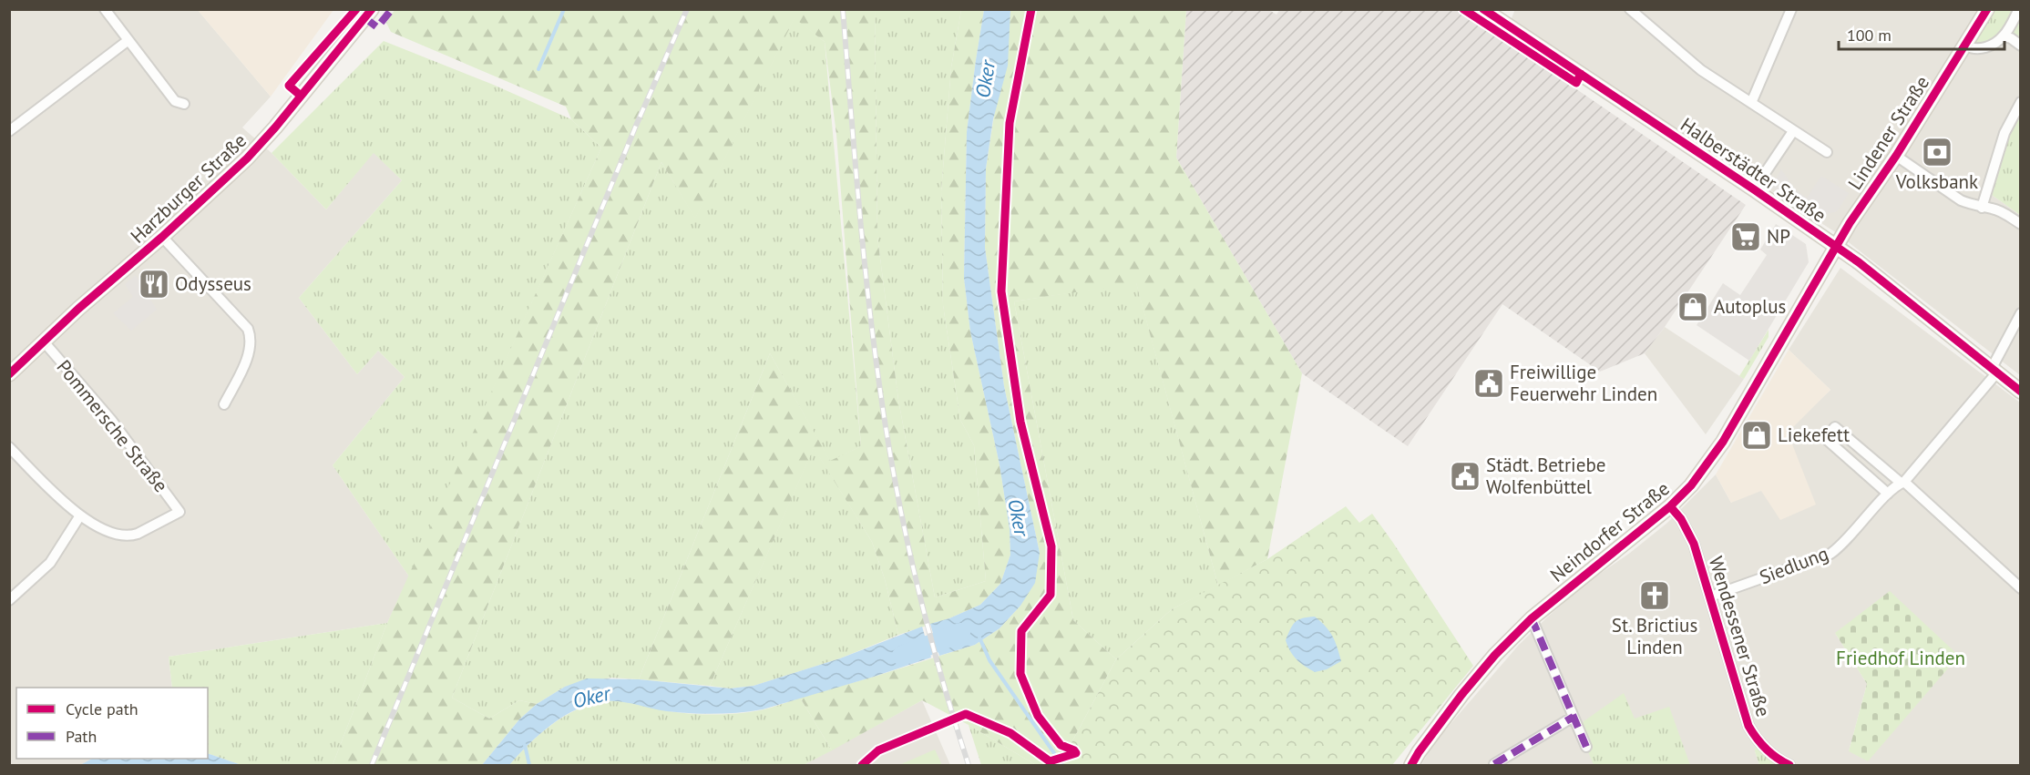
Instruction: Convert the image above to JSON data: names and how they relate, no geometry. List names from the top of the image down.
{
  "streets": {
    "main road": [
      "Lindener Straße",
      "Halberstädter Straße",
      "Harzburger Straße",
      "Neindorfer Straße"
    ],
    "street": ["Pommersche Straße", "Siedlung", "Wendessener Straße"]
  },
  "crossings": [
    ["Lindener Straße", "Halberstädter Straße"],
    ["Lindener Straße", "Neindorfer Straße"],
    ["Halberstädter Straße", "Neindorfer Straße"],
    ["Halberstädter Straße", "Siedlung"],
    ["Harzburger Straße", "Pommersche Straße"],
    ["Neindorfer Straße", "Wendessener Straße"],
    ["Siedlung", "Wendessener Straße"]
  ],
  "water": ["Oker"],
  "parks": ["Friedhof Linden"],
  "places": {
    "bank": ["Volksbank"],
    "supermarket": ["NP"],
    "restaurant": ["Odysseus"],
    "shop": ["Autoplus", "Liekefett"],
    "public building": ["Freiwillige Feuerwehr Linden", "Städt. Betriebe Wolfenbüttel"],
    "church": ["St. Brictius Linden"]
  },
  "legend": ["Cycle path", "Path"],
  "scale_bar": "100 m"
}
